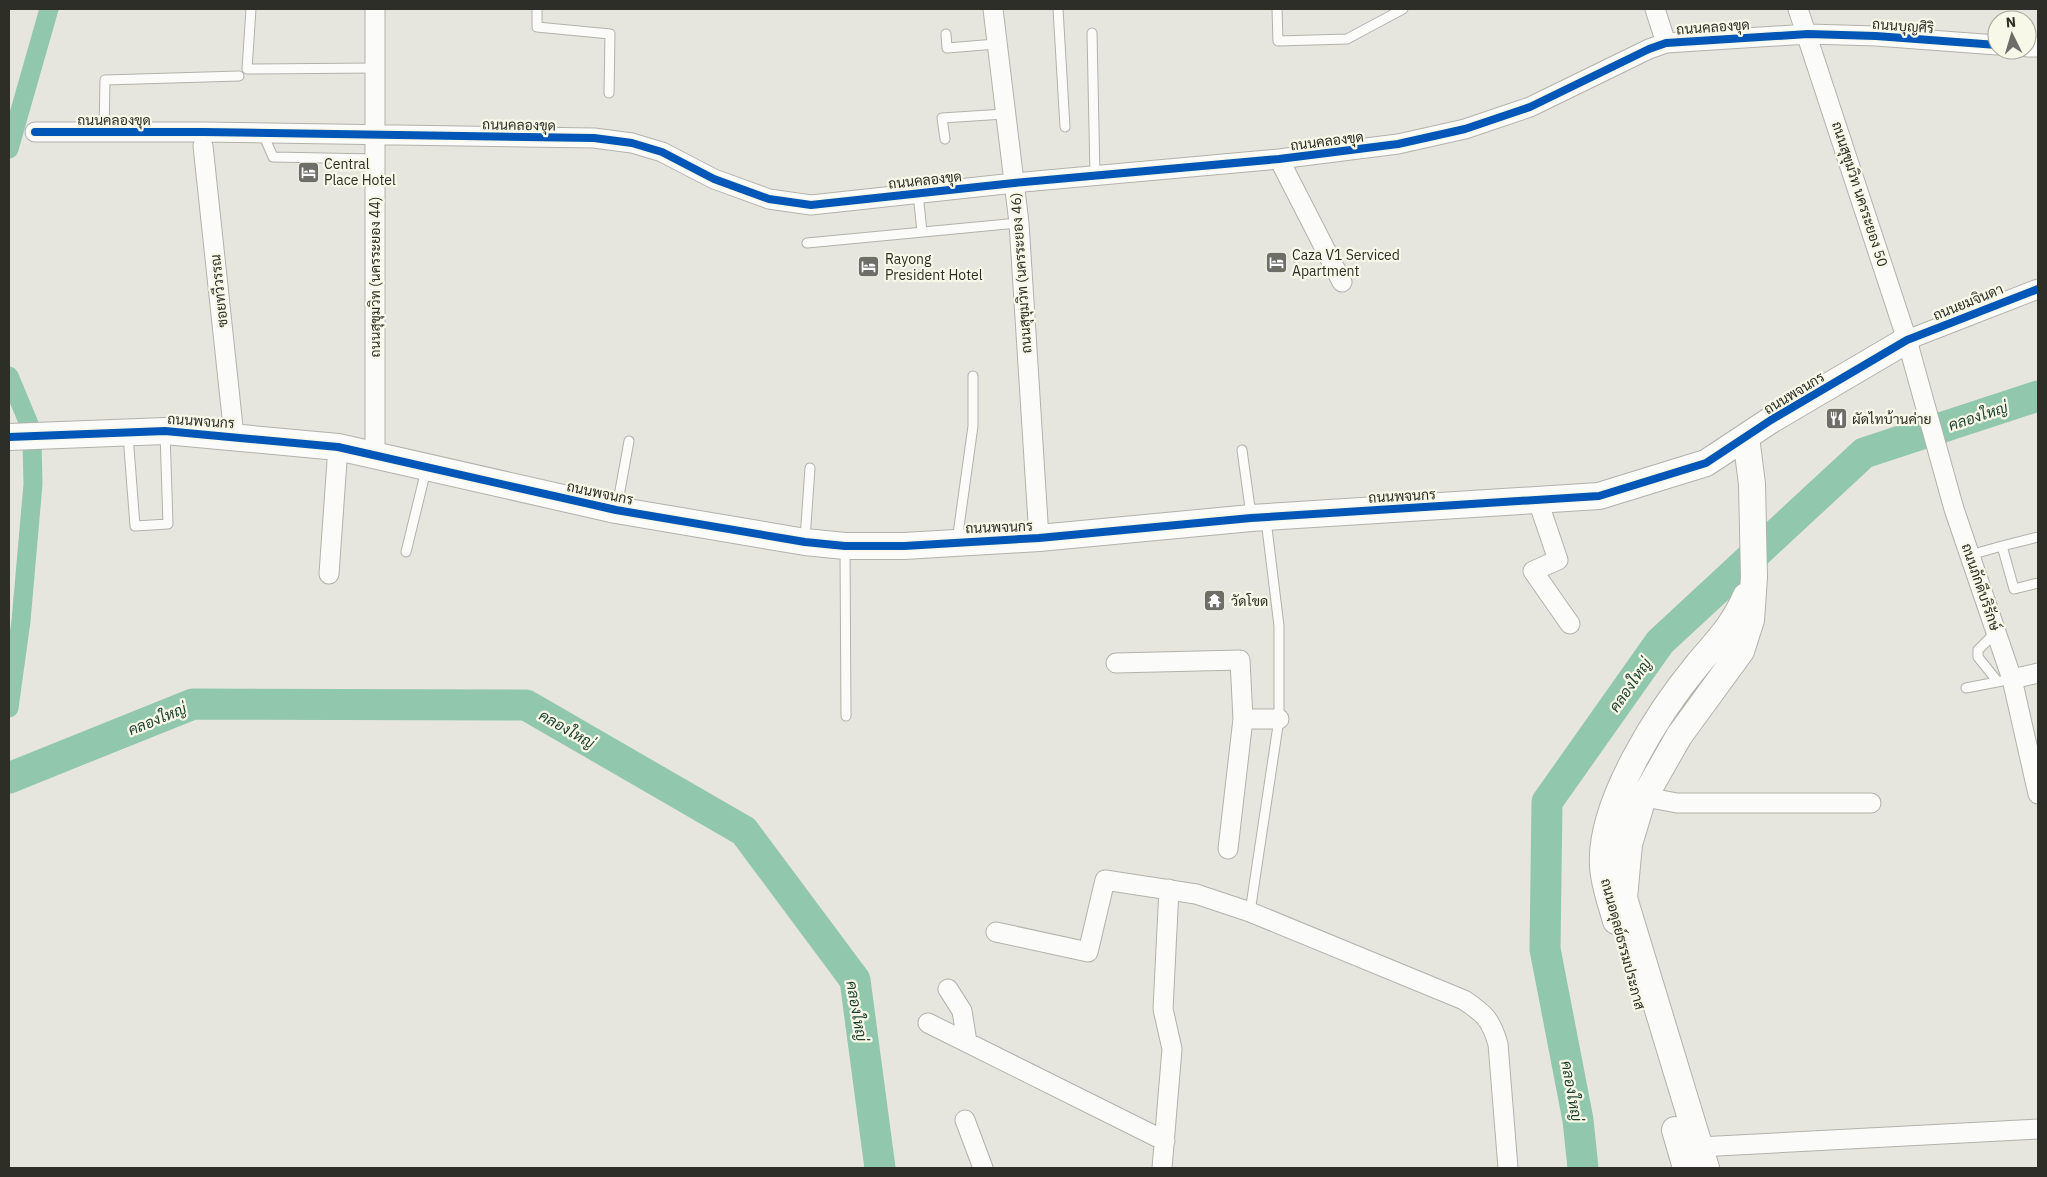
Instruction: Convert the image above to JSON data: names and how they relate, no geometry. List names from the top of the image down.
{
  "streets": {
    "street": [
      "ถนนบุญศิริ",
      "ถนนคลองขุด",
      "ถนนสุขุมวิท นครระยอง 50",
      "ถนนสุขุมวิท (นครระยอง 46)",
      "ถนนสุขุมวิท (นครระยอง 44)",
      "ซอยทวีวรรณ",
      "ถนนยมจินดา",
      "ถนนพจนกร",
      "ถนนภักดีบริรักษ์",
      "ถนนอดุลย์ธรรมประภาส"
    ]
  },
  "crossings": [
    ["ถนนบุญศิริ", "ถนนคลองขุด"],
    ["ถนนบุญศิริ", "ถนนสุขุมวิท นครระยอง 50"],
    ["ถนนคลองขุด", "ถนนสุขุมวิท นครระยอง 50"],
    ["ถนนคลองขุด", "ถนนสุขุมวิท (นครระยอง 46)"],
    ["ถนนคลองขุด", "ถนนสุขุมวิท (นครระยอง 44)"],
    ["ถนนสุขุมวิท นครระยอง 50", "ถนนยมจินดา"],
    ["ถนนสุขุมวิท นครระยอง 50", "ถนนพจนกร"],
    ["ถนนสุขุมวิท นครระยอง 50", "ถนนภักดีบริรักษ์"],
    ["ถนนสุขุมวิท (นครระยอง 46)", "ถนนพจนกร"],
    ["ถนนสุขุมวิท (นครระยอง 44)", "ถนนพจนกร"],
    ["ซอยทวีวรรณ", "ถนนพจนกร"],
    ["ถนนยมจินดา", "ถนนพจนกร"],
    ["ถนนพจนกร", "ถนนอดุลย์ธรรมประภาส"]
  ],
  "water": ["คลองใหญ่"],
  "places": {
    "hotel": ["Central Place Hotel", "Caza V1 Serviced Apartment", "Rayong President Hotel"],
    "restaurant": ["ผัดไทบ้านค่าย"],
    "temple": ["วัดโขด"]
  },
  "north": "top"
}
